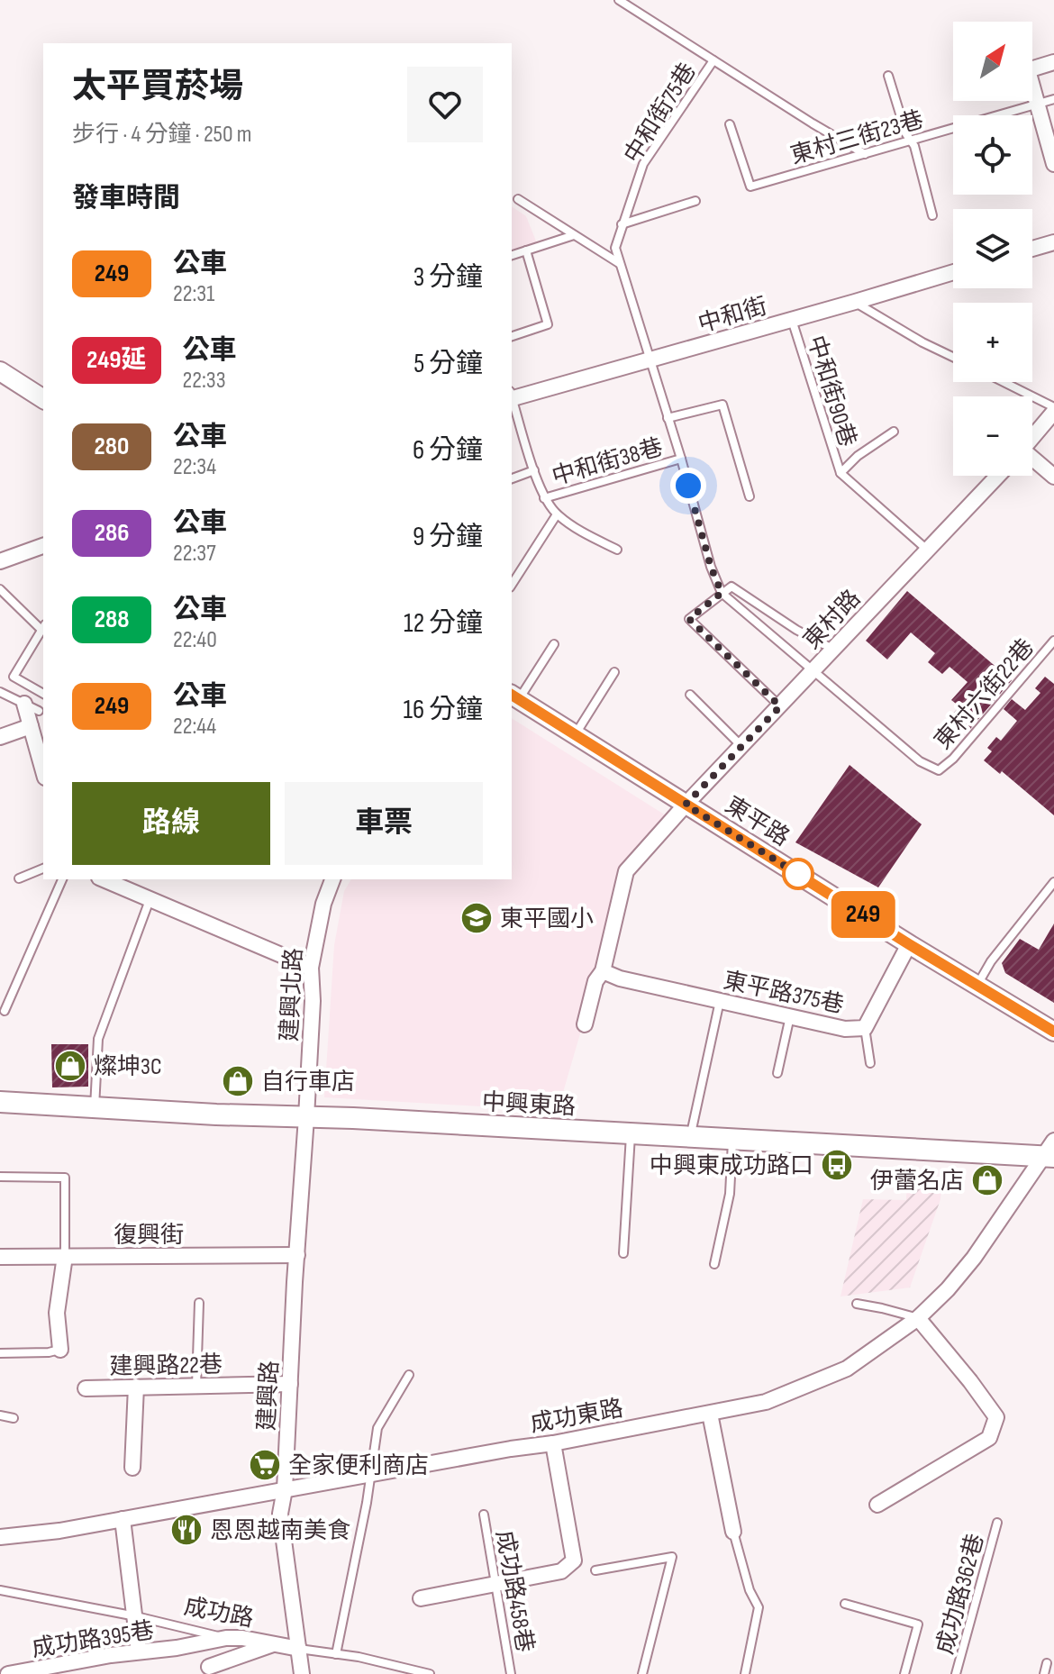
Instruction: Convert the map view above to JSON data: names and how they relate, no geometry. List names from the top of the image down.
{
  "streets": {
    "main road": ["中興東路"],
    "street": [
      "中和街",
      "東村路",
      "東平路",
      "東平路375巷",
      "建興北路",
      "復興街",
      "建興路22巷",
      "建興路",
      "成功東路",
      "成功路",
      "成功路395巷"
    ],
    "lane": [
      "中和街75巷",
      "東村三街23巷",
      "中和街90巷",
      "中和街38巷",
      "東村六街22巷",
      "成功路458巷",
      "成功路362巷"
    ]
  },
  "crossings": [
    ["中和街75巷", "中和街"],
    ["中和街75巷", "中和街38巷"],
    ["中和街", "中和街90巷"],
    ["中和街90巷", "東村路"],
    ["東村路", "東村六街22巷"],
    ["東村路", "東平路"],
    ["東平路", "東平路375巷"],
    ["建興北路", "中興東路"],
    ["建興北路", "建興路"],
    ["中興東路", "建興路"],
    ["中興東路", "成功東路"],
    ["復興街", "建興路"],
    ["建興路22巷", "建興路"],
    ["建興路", "成功東路"],
    ["建興路", "成功路"],
    ["成功路", "成功路395巷"]
  ],
  "places": {
    "school or university": ["東平國小"],
    "shop": ["燦坤3C", "自行車店", "伊蕾名店"],
    "bus stop": ["中興東成功路口"],
    "supermarket": ["全家便利商店"],
    "restaurant": ["恩恩越南美食"]
  },
  "lines": ["bus line 249"],
  "north": "top right",
  "page": {
    "on_map": "249",
    "map_buttons": ["+", "−"],
    "heading": [
      ["太平買菸場", "步行 · 4 分鐘 · 250 m"],
      "發車時間"
    ],
    "list": [
      {
        "mark": "249",
        "name": "公車",
        "note": "22:31",
        "value": "3 分鐘"
      },
      {
        "mark": "249延",
        "name": "公車",
        "note": "22:33",
        "value": "5 分鐘"
      },
      {
        "mark": "280",
        "name": "公車",
        "note": "22:34",
        "value": "6 分鐘"
      },
      {
        "mark": "286",
        "name": "公車",
        "note": "22:37",
        "value": "9 分鐘"
      },
      {
        "mark": "288",
        "name": "公車",
        "note": "22:40",
        "value": "12 分鐘"
      },
      {
        "mark": "249",
        "name": "公車",
        "note": "22:44",
        "value": "16 分鐘"
      }
    ],
    "buttons": ["路線", "車票"]
  }
}
